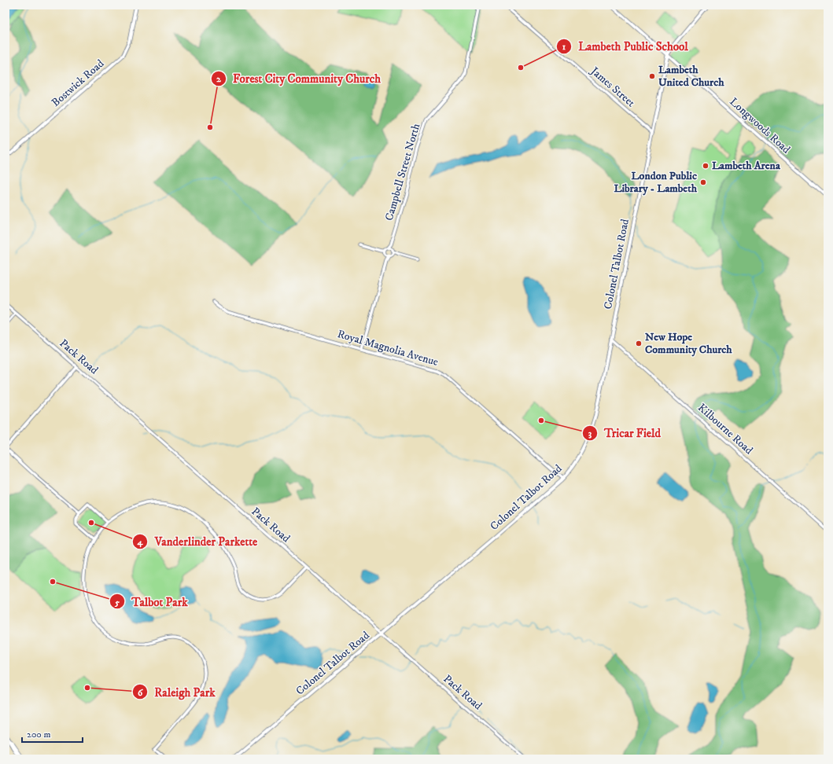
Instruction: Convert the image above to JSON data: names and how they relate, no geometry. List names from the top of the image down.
{
  "streets": {
    "main road": ["Bostwick Road", "Longwoods Road", "Colonel Talbot Road"],
    "street": [
      "James Street",
      "Campbell Street North",
      "Royal Magnolia Avenue",
      "Pack Road",
      "Kilbourne Road"
    ]
  },
  "crossings": [
    ["James Street", "Colonel Talbot Road"],
    ["Longwoods Road", "Colonel Talbot Road"],
    ["Colonel Talbot Road", "Royal Magnolia Avenue"],
    ["Colonel Talbot Road", "Pack Road"],
    ["Colonel Talbot Road", "Kilbourne Road"]
  ],
  "places": [
    "Lambeth Public School",
    "Lambeth United Church",
    "Forest City Community Church",
    "Lambeth Arena",
    "London Public Library - Lambeth",
    "New Hope Community Church",
    "Tricar Field",
    "Vanderlinder Parkette",
    "Talbot Park",
    "Raleigh Park"
  ],
  "scale_bar": "200 m"
}
